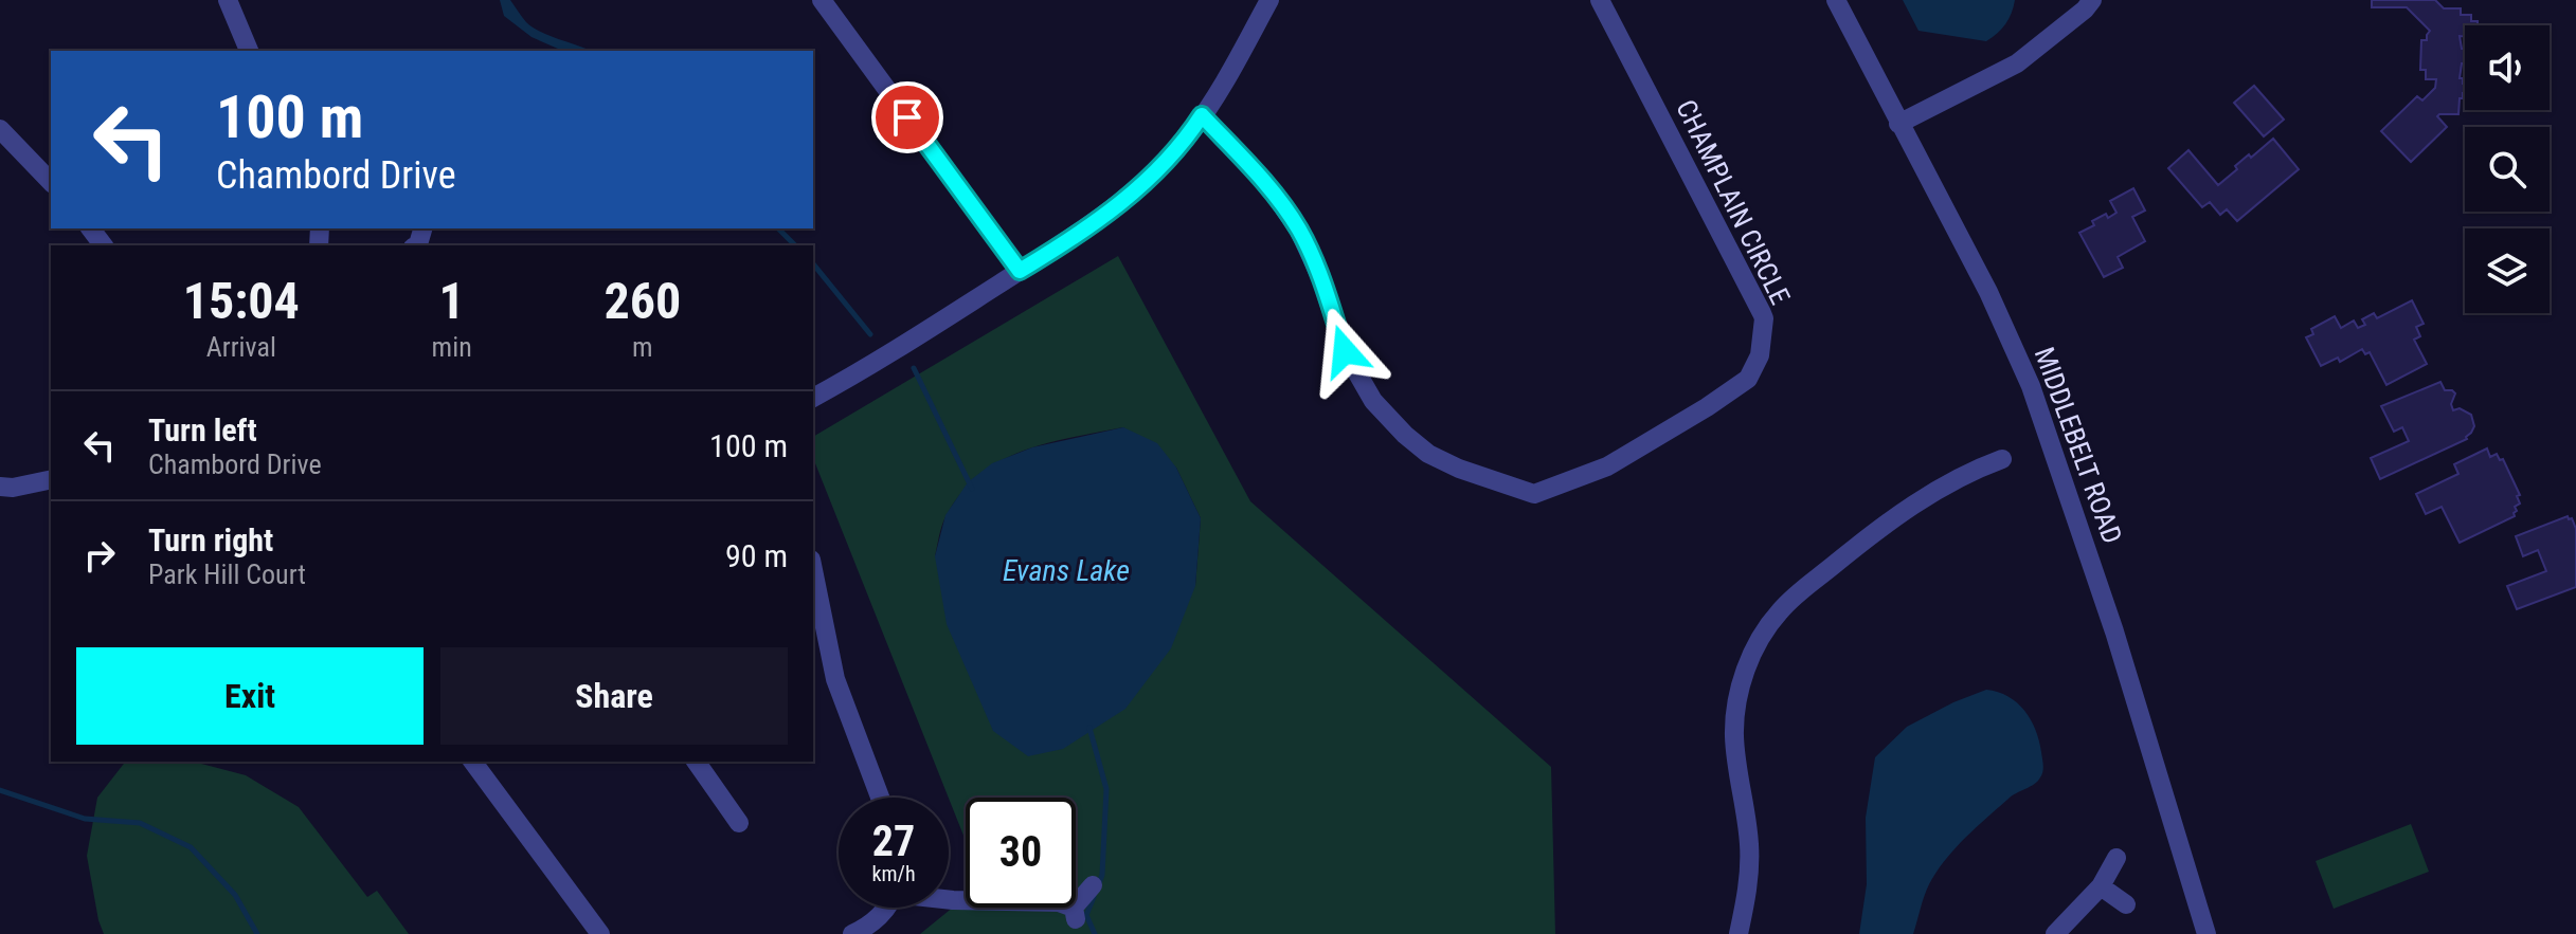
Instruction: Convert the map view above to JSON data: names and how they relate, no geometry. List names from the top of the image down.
{
  "streets": {
    "street": ["CHAMPLAIN CIRCLE", "MIDDLEBELT ROAD"]
  },
  "water": ["Evans Lake"],
  "page": {
    "turn": ["100 m", "Chambord Drive"],
    "eta": [
      "15:04",
      "Arrival",
      "1",
      "min",
      "260",
      "m"
    ],
    "list": [
      {
        "name": "Turn left",
        "note": "Chambord Drive",
        "value": "100 m"
      },
      {
        "name": "Turn right",
        "note": "Park Hill Court",
        "value": "90 m"
      }
    ],
    "buttons": ["Exit", "Share"],
    "speed": "27 km/h",
    "limit": "30"
  }
}
